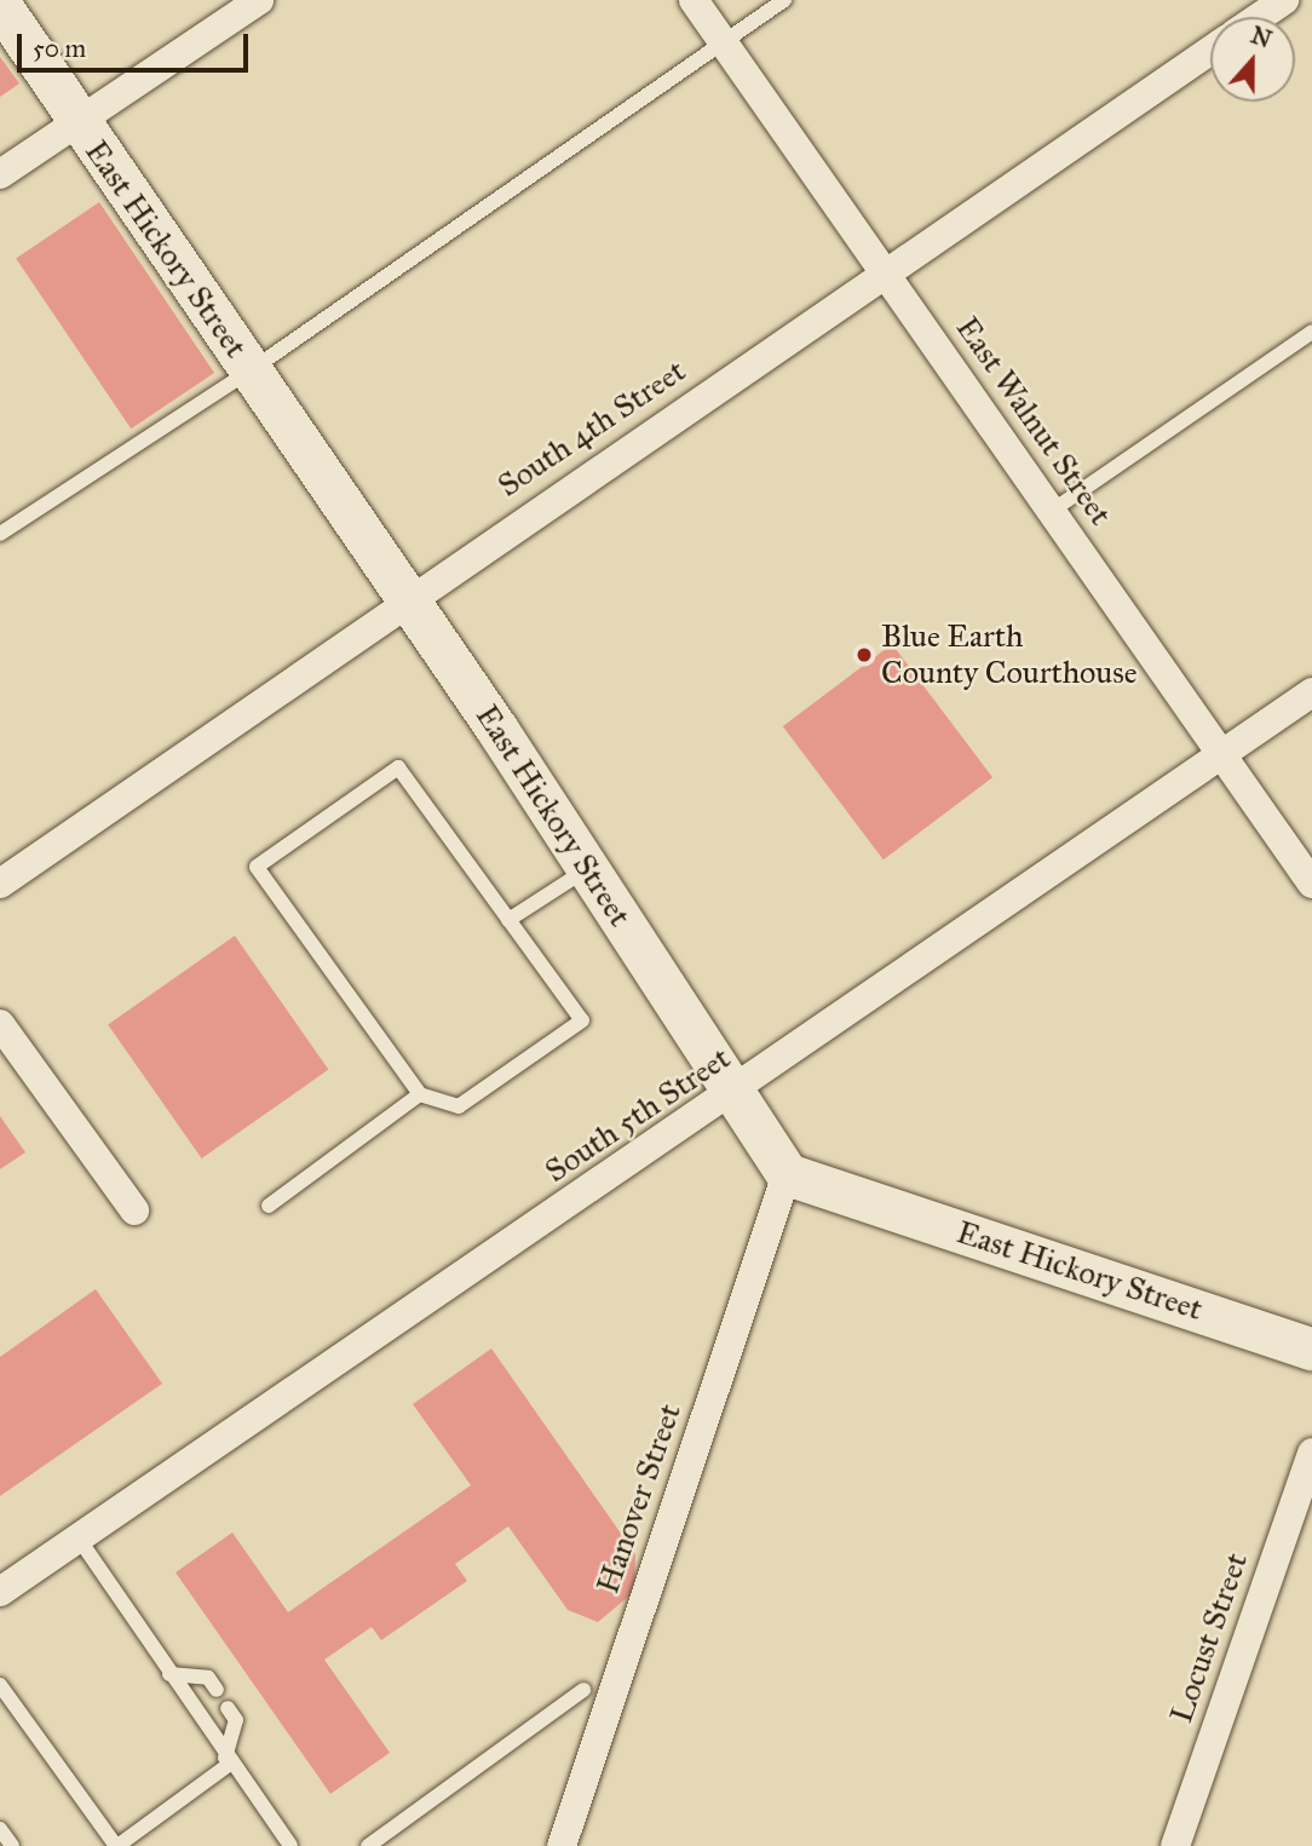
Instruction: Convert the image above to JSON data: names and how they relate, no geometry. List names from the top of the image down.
{
  "streets": {
    "street": [
      "East Hickory Street",
      "East Walnut Street",
      "South 4th Street",
      "South 5th Street",
      "Hanover Street",
      "Locust Street"
    ]
  },
  "crossings": [
    ["East Hickory Street", "South 4th Street"],
    ["East Hickory Street", "South 5th Street"],
    ["East Hickory Street", "Hanover Street"],
    ["East Walnut Street", "South 4th Street"],
    ["East Walnut Street", "South 5th Street"]
  ],
  "places": ["Blue Earth County Courthouse"],
  "scale_bar": "50 m",
  "north": "top"
}
